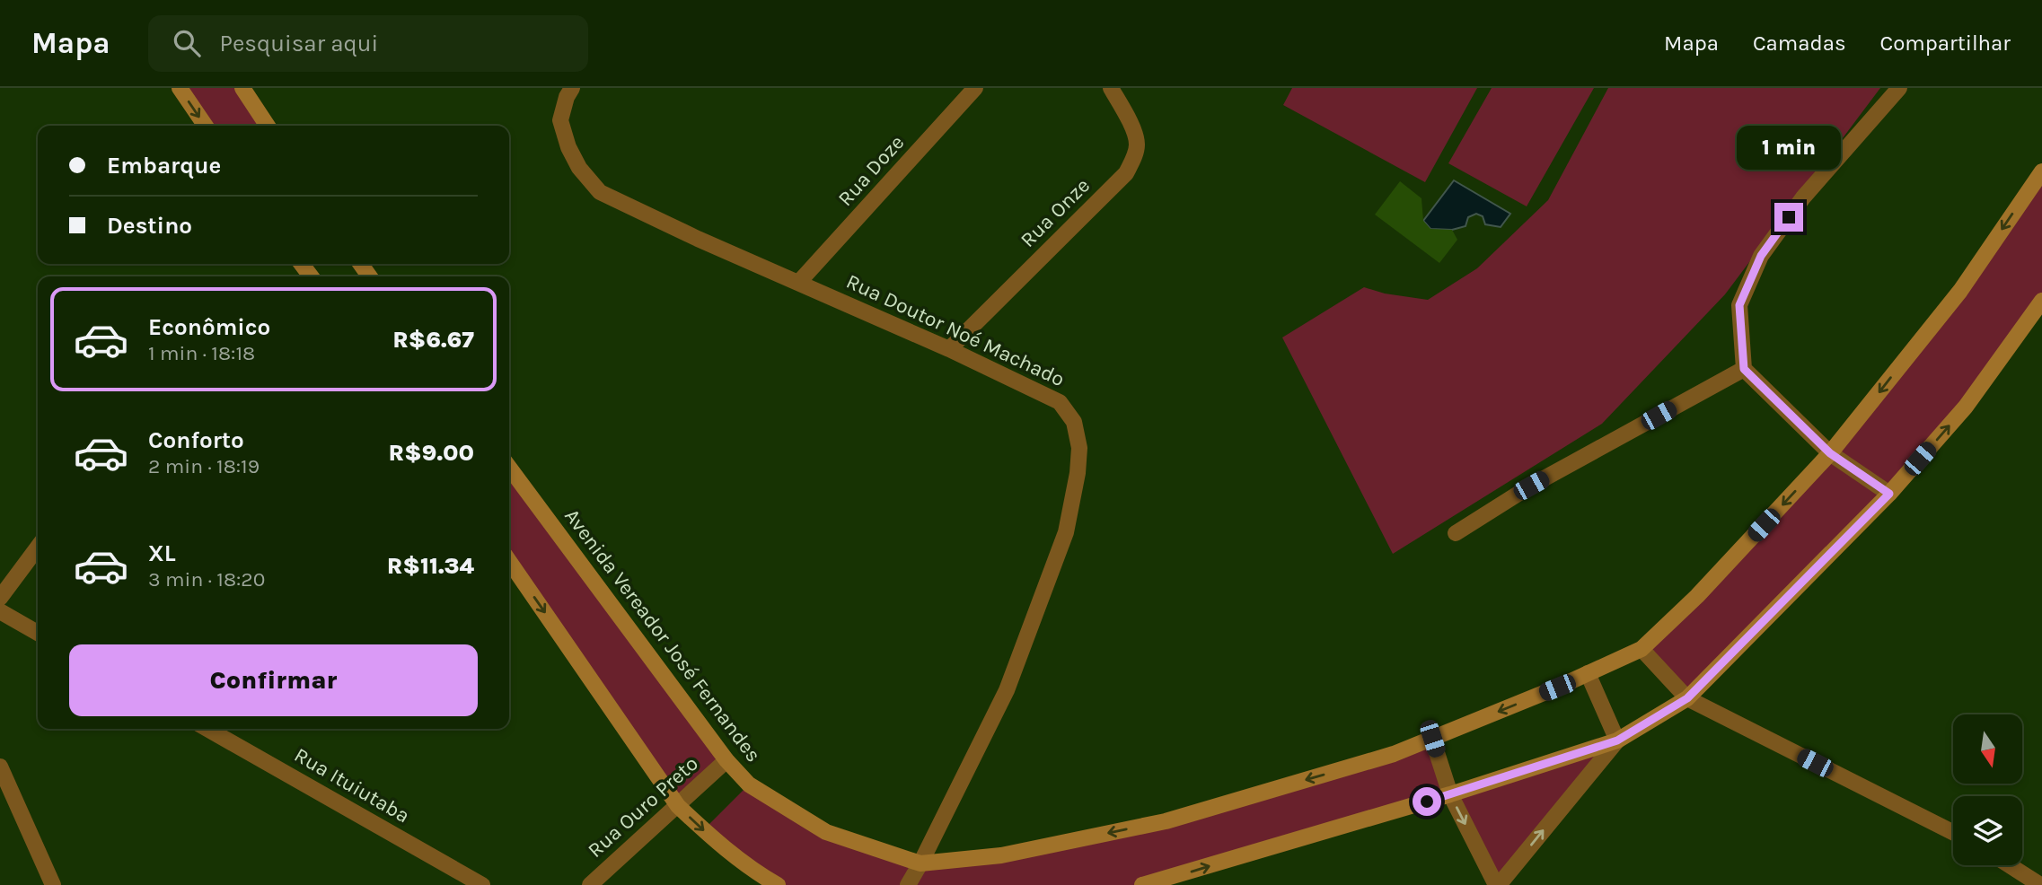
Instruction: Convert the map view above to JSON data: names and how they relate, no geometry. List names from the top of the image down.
{
  "streets": {
    "street": [
      "Rua Doze",
      "Rua Onze",
      "Rua Doutor Noé Machado",
      "Avenida Vereador José Fernandes",
      "Rua Ituiutaba",
      "Rua Ouro Preto"
    ]
  },
  "crossings": [
    ["Rua Doze", "Rua Doutor Noé Machado"],
    ["Rua Onze", "Rua Doutor Noé Machado"],
    ["Rua Doutor Noé Machado", "Avenida Vereador José Fernandes"],
    ["Avenida Vereador José Fernandes", "Rua Ouro Preto"]
  ],
  "north": "bottom",
  "page": {
    "header": "Mapa",
    "search": "Pesquisar aqui",
    "nav": ["Mapa", "Camadas", "Compartilhar"],
    "bubble": "1 min",
    "banner": ["Embarque", "Destino"],
    "list": [
      {
        "name": "Econômico",
        "note": "1 min · 18:18",
        "value": "R$6.67"
      },
      {
        "name": "Conforto",
        "note": "2 min · 18:19",
        "value": "R$9.00"
      },
      {
        "name": "XL",
        "note": "3 min · 18:20",
        "value": "R$11.34"
      }
    ],
    "buttons": "Confirmar"
  }
}
